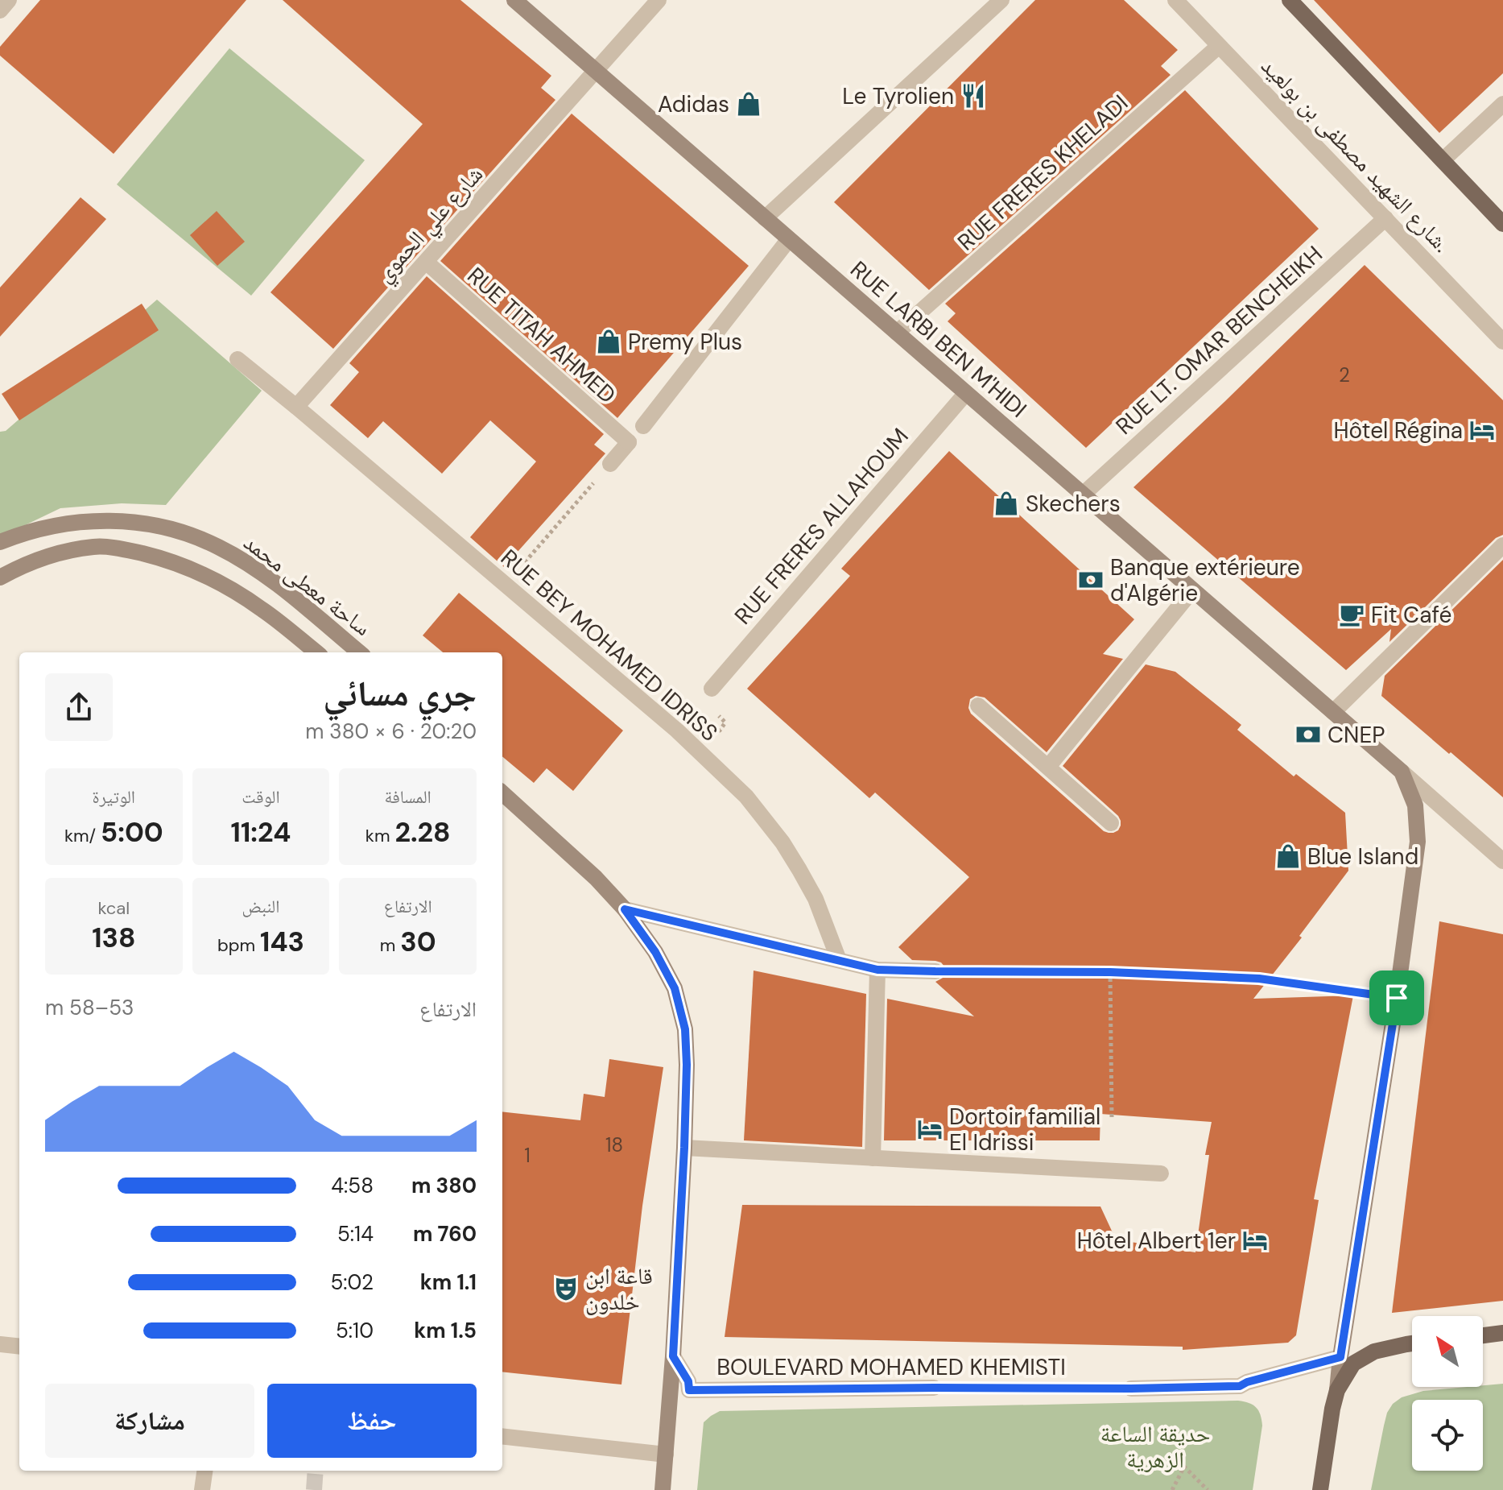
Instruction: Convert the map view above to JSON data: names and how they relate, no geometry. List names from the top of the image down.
{
  "streets": {
    "main road": ["RUE LARBI BEN M'HIDI", "ساحة معطى محمد"],
    "street": [
      "شارع الشهيد مصطفى بن بولعيد.",
      "RUE FRERES KHELADI",
      "شارع علي الحموي",
      "RUE TITAH AHMED",
      "RUE LT. OMAR BENCHEIKH",
      "RUE FRERES ALLAHOUM",
      "RUE BEY MOHAMED IDRISS",
      "BOULEVARD MOHAMED KHEMISTI"
    ]
  },
  "crossings": [
    ["شارع الشهيد مصطفى بن بولعيد.", "RUE FRERES KHELADI"],
    ["شارع الشهيد مصطفى بن بولعيد.", "RUE LT. OMAR BENCHEIKH"],
    ["RUE FRERES KHELADI", "RUE LARBI BEN M'HIDI"],
    ["شارع علي الحموي", "RUE TITAH AHMED"],
    ["شارع علي الحموي", "RUE LARBI BEN M'HIDI"],
    ["شارع علي الحموي", "RUE BEY MOHAMED IDRISS"],
    ["RUE LARBI BEN M'HIDI", "RUE LT. OMAR BENCHEIKH"],
    ["RUE LARBI BEN M'HIDI", "RUE FRERES ALLAHOUM"]
  ],
  "parks": ["حديقة الساعة الزهرية"],
  "places": {
    "restaurant": ["Le Tyrolien"],
    "shop": [
      "Adidas",
      "Premy Plus",
      "Skechers",
      "Blue Island"
    ],
    "hotel": ["Hôtel Régina", "Dortoir familial El Idrissi", "Hôtel Albert 1er"],
    "bank": ["Banque extérieure d'Algérie", "CNEP"],
    "cafe": ["Fit Café"],
    "theatre": ["قاعة ابن خلدون"]
  },
  "house_numbers": ["2", "18", "1"],
  "north": "top left",
  "page": {
    "heading": ["جري مسائي", "20:20 · 6 × 380 m"],
    "stats": [
      ["المسافة", "2.28 km"],
      ["الوقت", "11:24"],
      ["الوتيرة", "5:00 /km"],
      ["الارتفاع", "30 m"],
      ["النبض", "143 bpm"],
      ["kcal", "138"]
    ],
    "chart": ["الارتفاع", "53–58 m"],
    "list": [
      {
        "name": "380 m",
        "note": "4:58"
      },
      {
        "name": "760 m",
        "note": "5:14"
      },
      {
        "name": "1.1 km",
        "note": "5:02"
      },
      {
        "name": "1.5 km",
        "note": "5:10"
      }
    ],
    "buttons": ["حفظ", "مشاركة"]
  }
}
